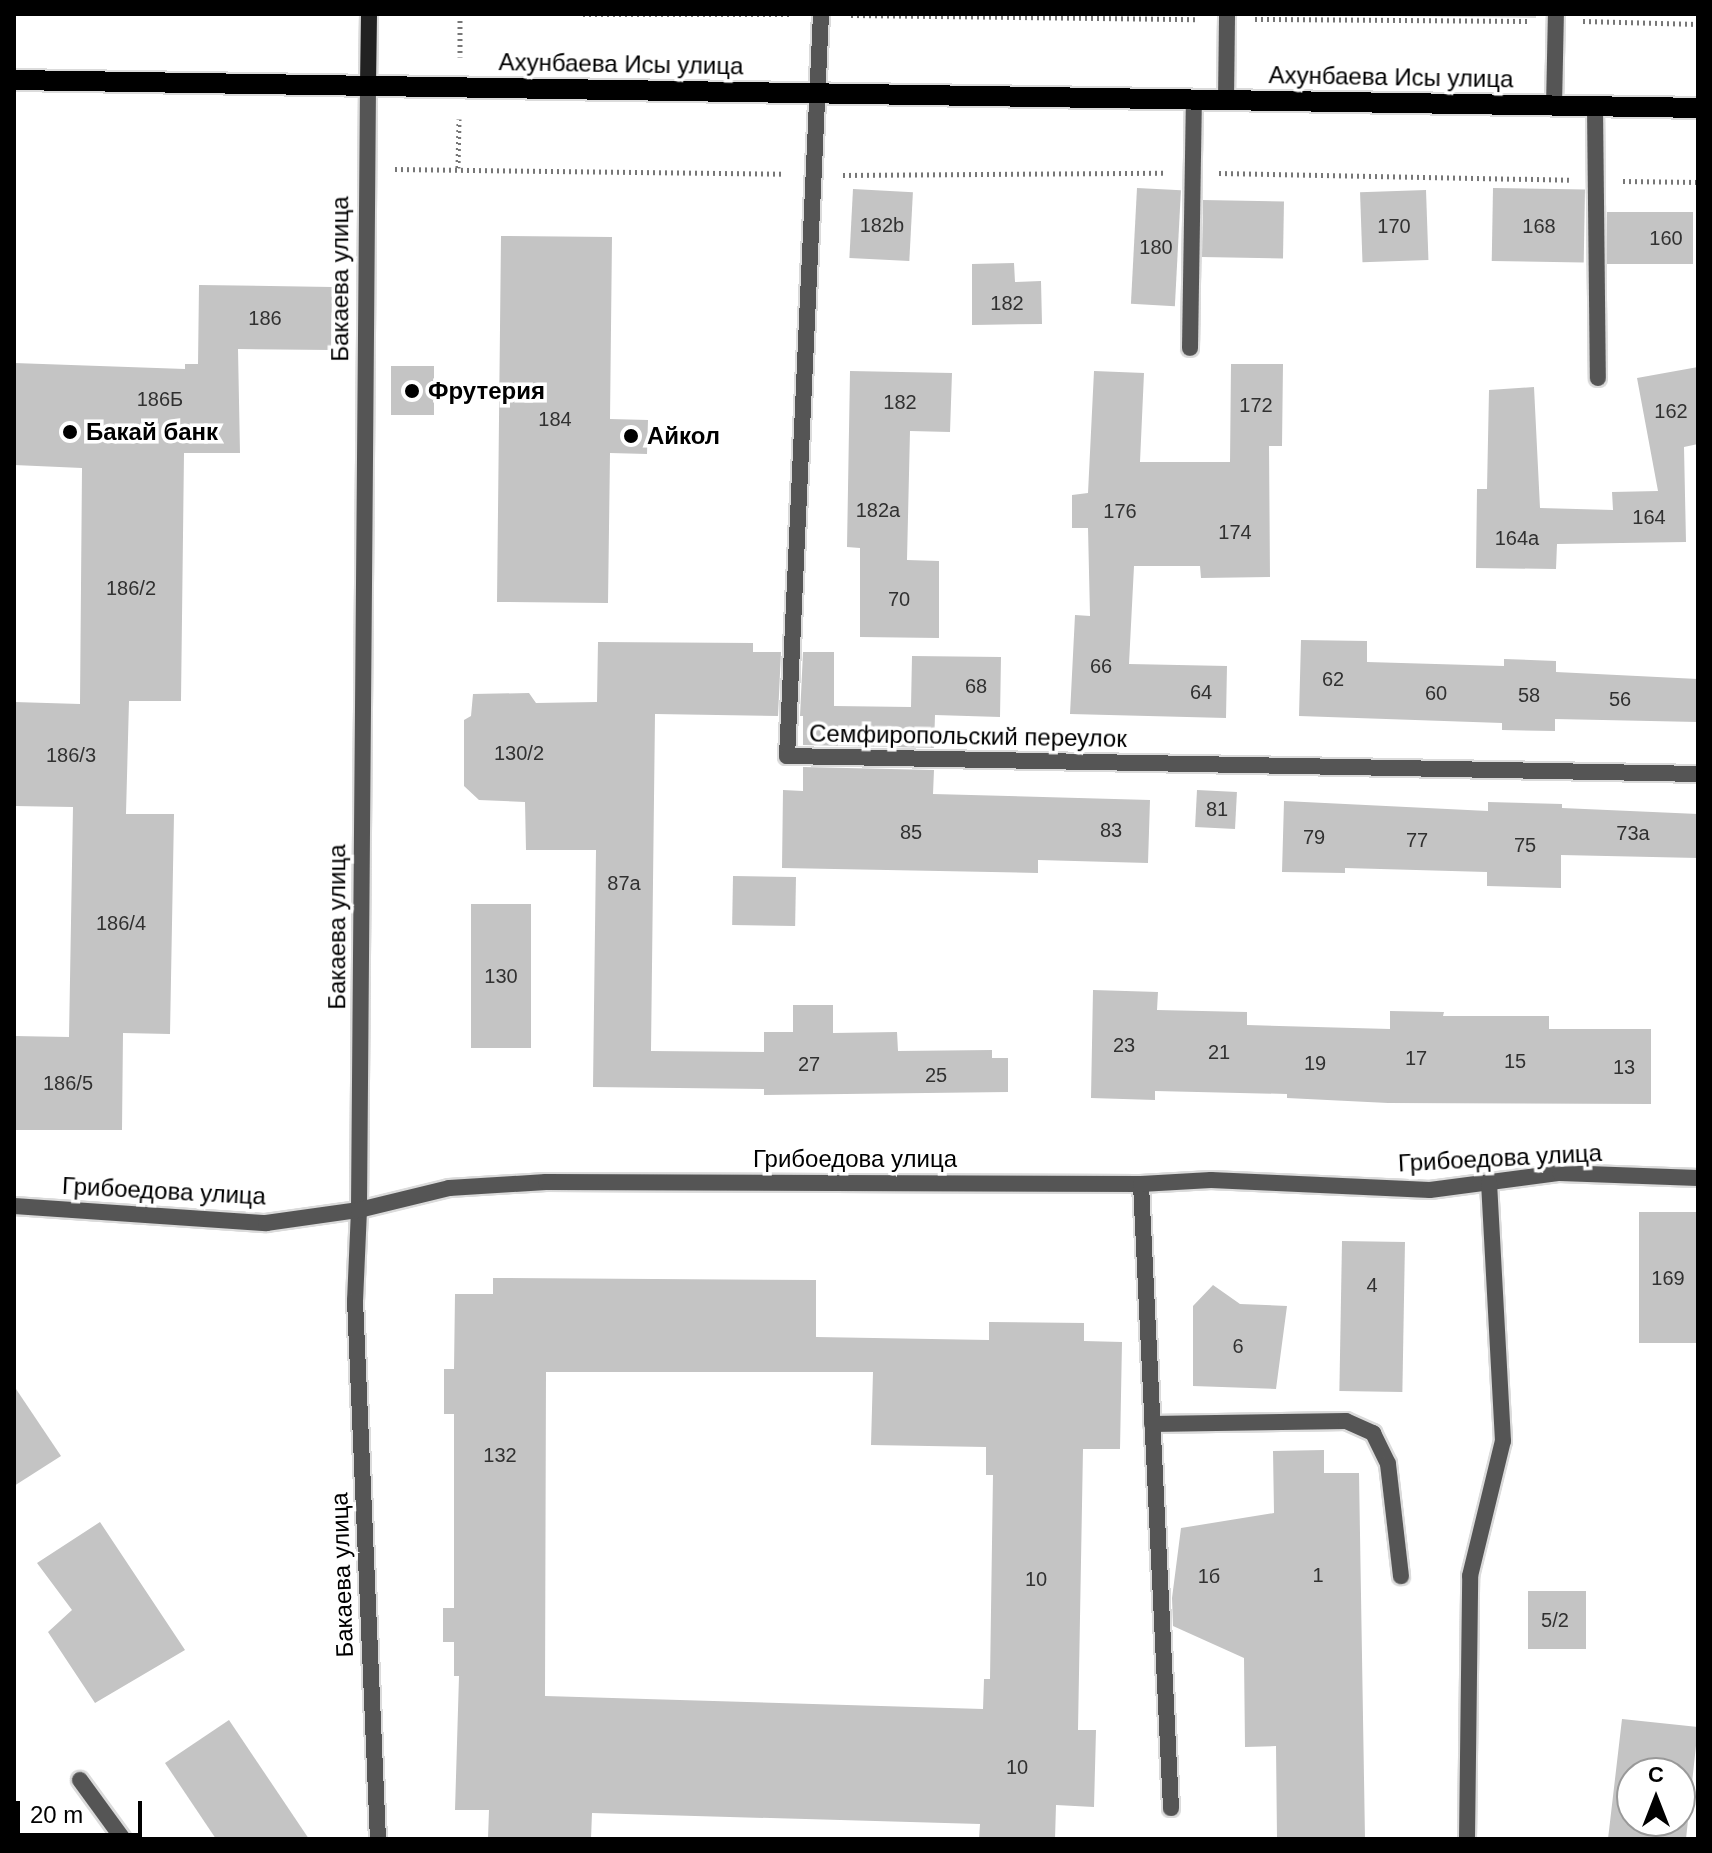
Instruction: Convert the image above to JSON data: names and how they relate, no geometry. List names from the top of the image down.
{
  "streets": {
    "main road": ["Ахунбаева Исы улица", "Бакаева улица"],
    "street": ["Семфиропольский переулок", "Грибоедова улица"]
  },
  "crossings": [
    ["Ахунбаева Исы улица", "Бакаева улица"],
    ["Ахунбаева Исы улица", "Семфиропольский переулок"],
    ["Бакаева улица", "Грибоедова улица"]
  ],
  "places": ["Фрутерия", "Бакай банк", "Айкол"],
  "house_numbers": [
    "182b",
    "170",
    "168",
    "160",
    "180",
    "182",
    "186",
    "186Б",
    "182",
    "172",
    "162",
    "184",
    "182a",
    "176",
    "164",
    "174",
    "164a",
    "186/2",
    "70",
    "66",
    "62",
    "68",
    "64",
    "60",
    "58",
    "56",
    "130/2",
    "186/3",
    "81",
    "83",
    "85",
    "73а",
    "79",
    "77",
    "75",
    "87а",
    "186/4",
    "130",
    "23",
    "21",
    "17",
    "15",
    "19",
    "27",
    "13",
    "25",
    "186/5",
    "169",
    "4",
    "6",
    "132",
    "1",
    "1б",
    "10",
    "5/2",
    "10"
  ],
  "scale_bar": "20 m",
  "north": "top"
}
